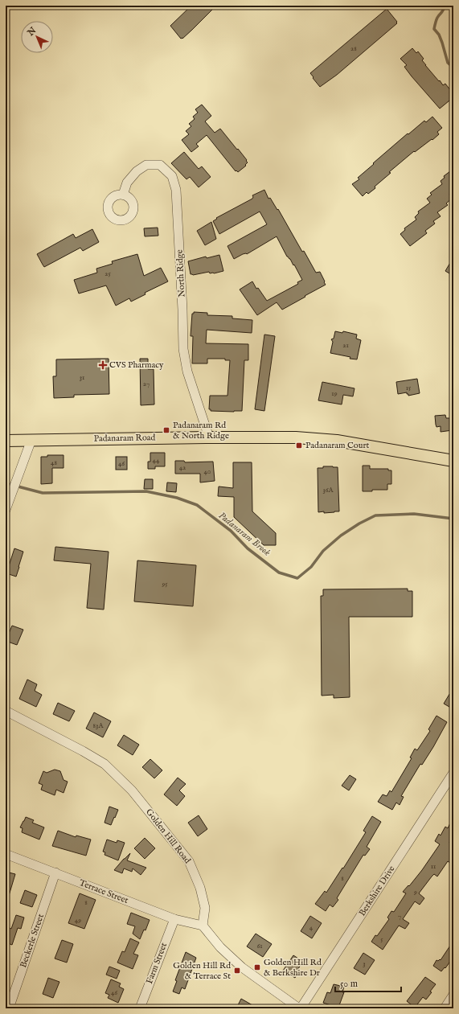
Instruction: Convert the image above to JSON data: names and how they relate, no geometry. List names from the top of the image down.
{
  "streets": {
    "main road": ["Padanaram Road"],
    "street": [
      "North Ridge",
      "Golden Hill Road",
      "Berkshire Drive",
      "Terrace Street",
      "Beckerle Street",
      "Farm Street"
    ]
  },
  "crossings": [
    ["North Ridge", "Padanaram Road"],
    ["Golden Hill Road", "Terrace Street"],
    ["Terrace Street", "Beckerle Street"],
    ["Terrace Street", "Farm Street"]
  ],
  "water": ["Padanaram Brook"],
  "places": {
    "health": ["CVS Pharmacy"],
    "transit": [
      "Padanaram Rd & North Ridge",
      "Padanaram Court",
      "Golden Hill Rd & Berkshire Dr",
      "Golden Hill Rd & Terrace St"
    ]
  },
  "house_numbers": [
    "28",
    "25",
    "21",
    "31",
    "27",
    "15",
    "19",
    "44",
    "48",
    "46",
    "42",
    "40",
    "36A",
    "95",
    "83A",
    "11",
    "8",
    "9",
    "8",
    "7",
    "49",
    "4",
    "5",
    "61",
    "3",
    "46"
  ],
  "scale_bar": "50 m",
  "north": "top left"
}
